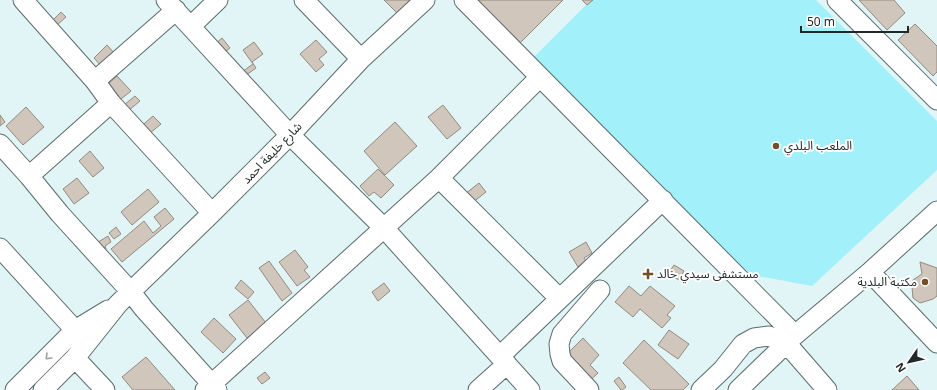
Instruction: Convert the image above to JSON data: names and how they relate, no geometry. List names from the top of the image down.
{
  "streets": {
    "street": ["شارع خليفة احمد"]
  },
  "places": {
    "other": ["الملعب البلدي", "مكتبة البلدية"],
    "health": ["مستشفى سيدي خالد"]
  },
  "scale_bar": "50 m",
  "north": "bottom left"
}
